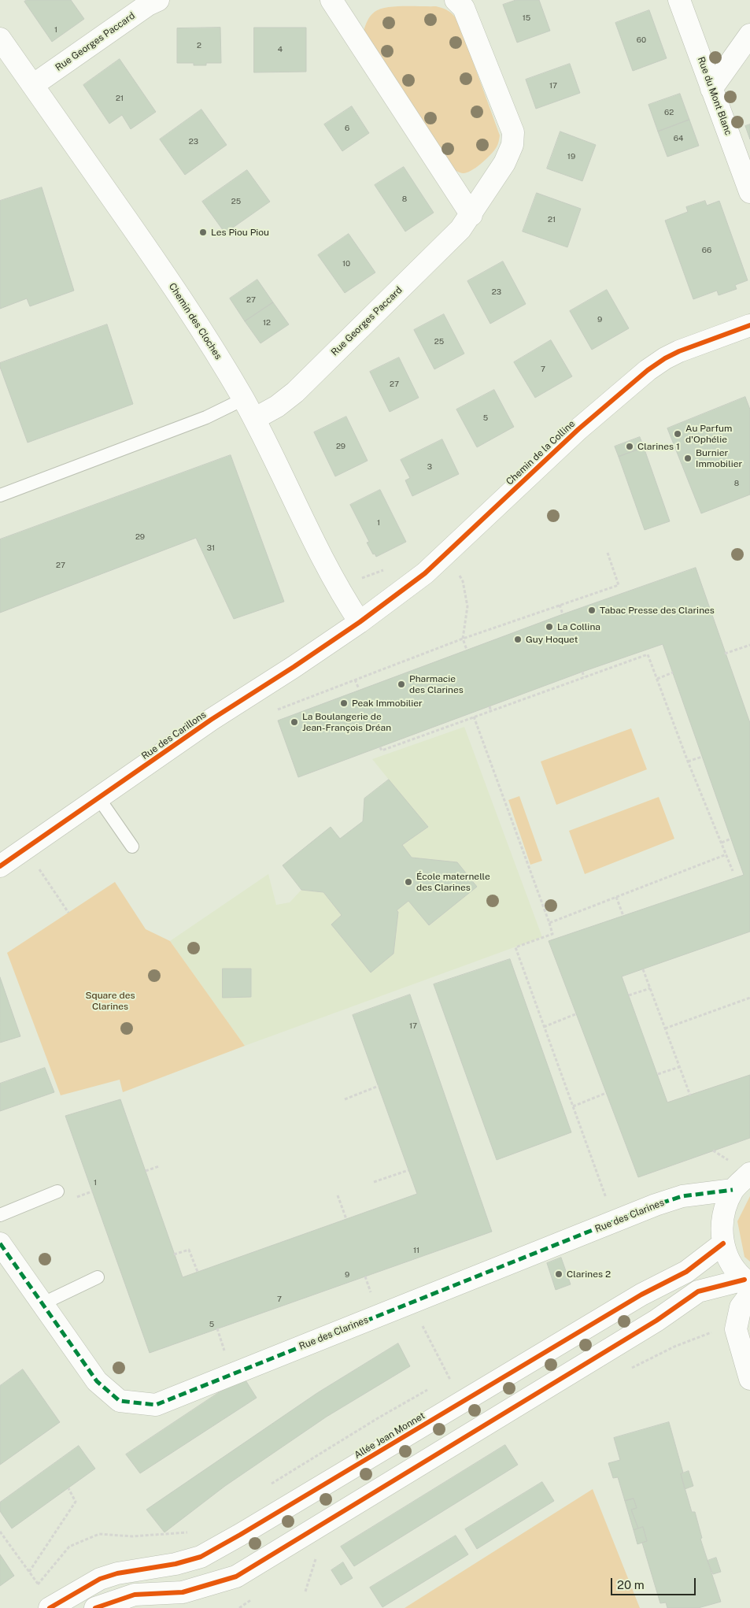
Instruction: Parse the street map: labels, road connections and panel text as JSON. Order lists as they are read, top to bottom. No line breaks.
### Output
{"streets":{"street":["Rue Georges Paccard","Rue du Mont Blanc","Chemin des Cloches","Chemin de la Colline","Rue des Carillons","Rue des Clarines","Allée Jean Monnet"]},"crossings":[["Rue Georges Paccard","Chemin des Cloches"],["Chemin des Cloches","Chemin de la Colline"],["Chemin des Cloches","Rue des Carillons"],["Chemin de la Colline","Rue des Carillons"]],"parks":["Square des Clarines"],"places":["Les Piou Piou","Au Parfum d'Ophélie","Clarines 1","Burnier Immobilier","Tabac Presse des Clarines","La Collina","Guy Hoquet","Pharmacie des Clarines","Peak Immobilier","La Boulangerie de Jean-François Dréan","École maternelle des Clarines","Clarines 2"],"house_numbers":["15","1","60","2","4","17","21","62","6","64","23","19","8","25","21","66","10","23","27","9","12","25","7","27","5","29","3","8","1","29","31","27","17","1","11","9","7","5"],"scale_bar":"20 m"}
